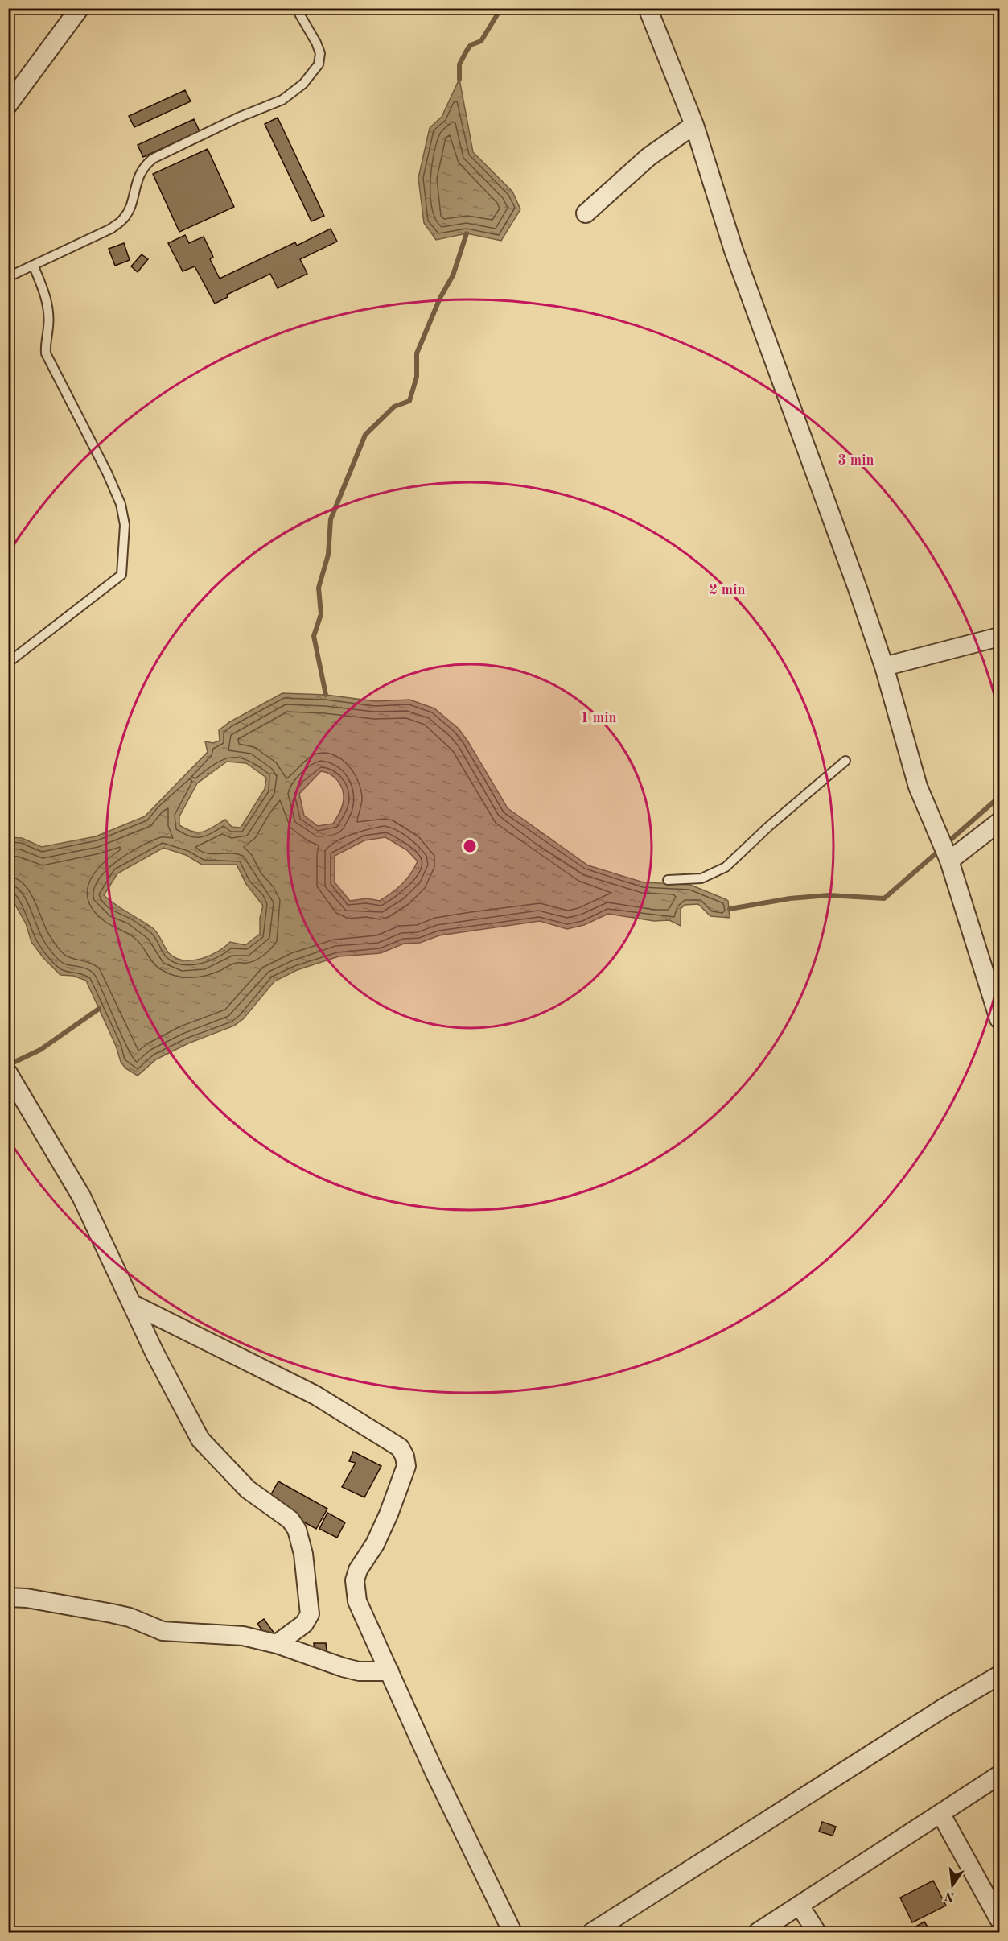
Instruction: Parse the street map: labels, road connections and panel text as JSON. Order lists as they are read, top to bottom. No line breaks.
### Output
{"north":"bottom","rings":["3 min","2 min","1 min"]}
